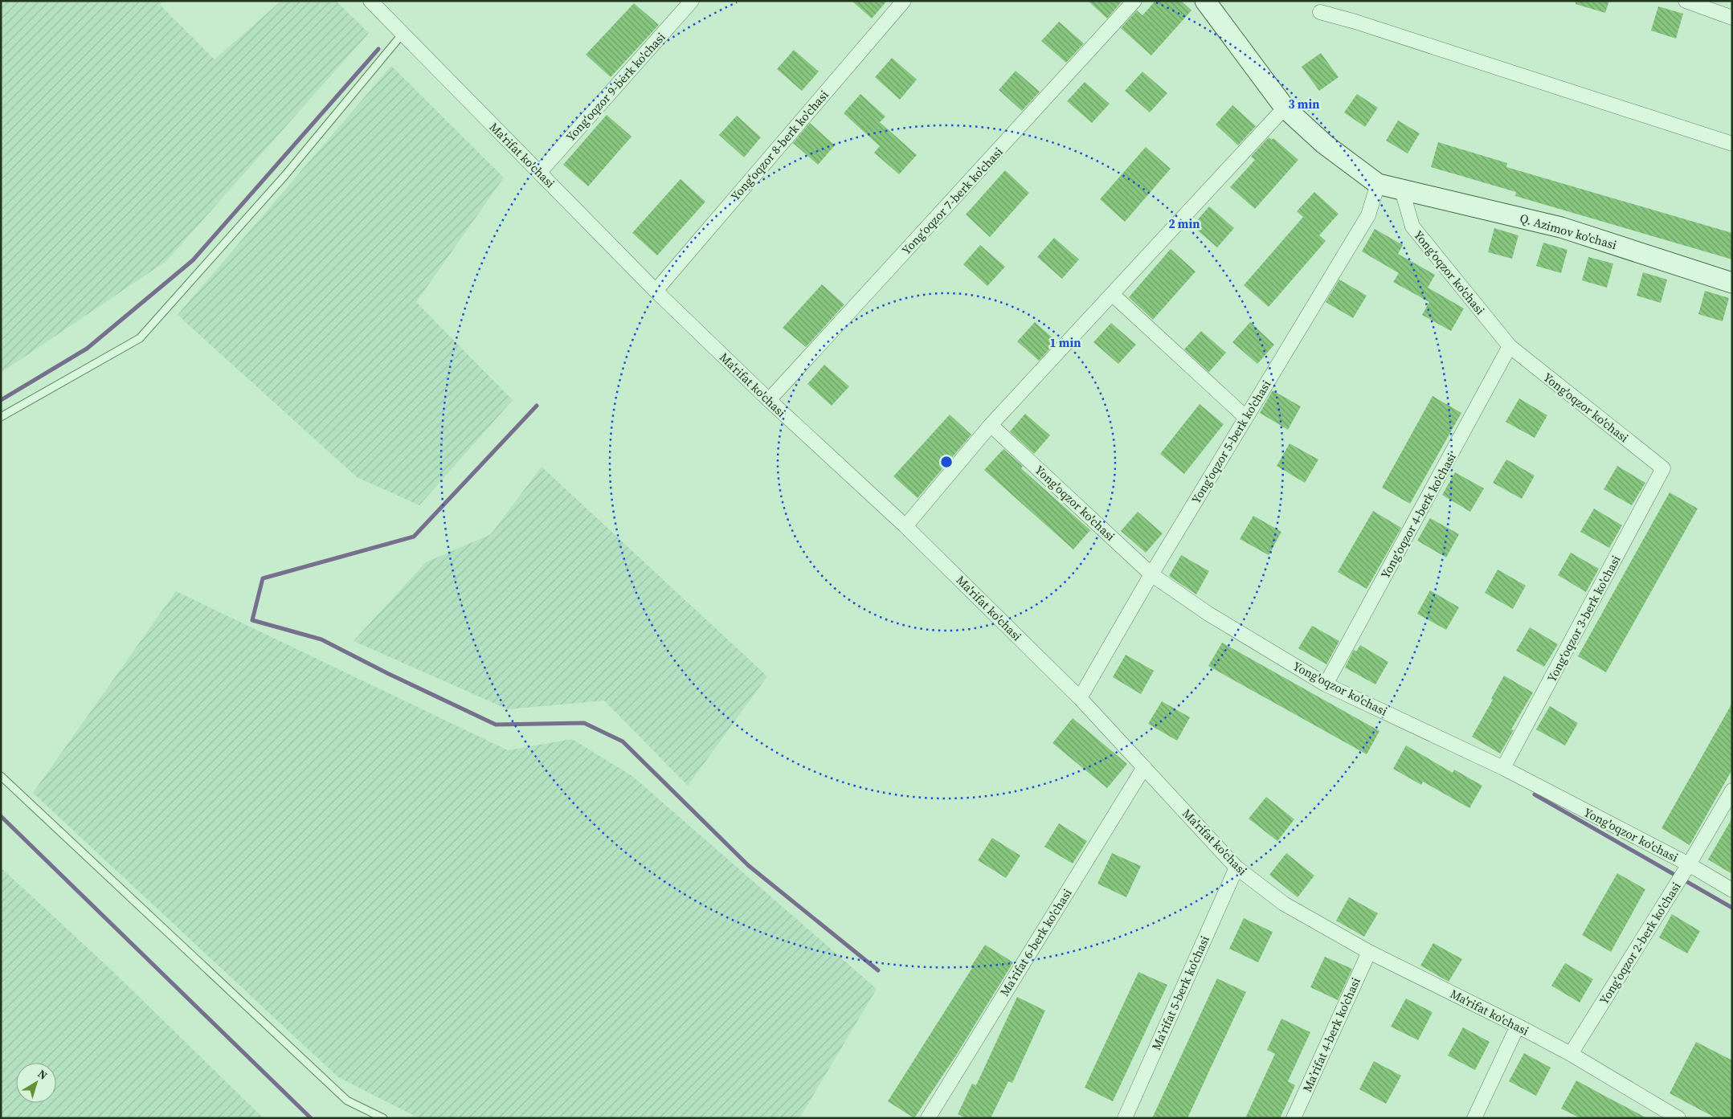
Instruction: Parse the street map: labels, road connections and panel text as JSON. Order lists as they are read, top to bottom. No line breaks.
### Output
{"streets":{"main road":["Q. Azimov ko'chasi"],"street":["Yong‘oqzor 9-berk ko'chasi","Yong‘oqzor 8-berk ko'chasi","Ma'rifat ko'chasi","Yong‘oqzor 7-berk ko'chasi","Yong‘oqzor ko'chasi","Yong'oqzor ko'chasi","Yong‘oqzor 5-berk ko'chasi","Yong‘oqzor 4-berk ko'chasi","Yong‘oqzor 3-berk ko'chasi","Ma’rifat 6-berk ko'chasi","Yong‘oqzor 2-berk ko'chasi","Ma’rifat 5-berk ko'chasi","Ma’rifat 4-berk ko'chasi"]},"crossings":[["Yong‘oqzor 9-berk ko'chasi","Ma'rifat ko'chasi"],["Yong‘oqzor 8-berk ko'chasi","Ma'rifat ko'chasi"],["Ma'rifat ko'chasi","Yong‘oqzor 7-berk ko'chasi"],["Ma'rifat ko'chasi","Yong‘oqzor 5-berk ko'chasi"],["Ma'rifat ko'chasi","Ma’rifat 6-berk ko'chasi"],["Ma'rifat ko'chasi","Yong‘oqzor 2-berk ko'chasi"],["Ma'rifat ko'chasi","Ma’rifat 5-berk ko'chasi"],["Ma'rifat ko'chasi","Ma’rifat 4-berk ko'chasi"],["Q. Azimov ko'chasi","Yong‘oqzor ko'chasi"],["Q. Azimov ko'chasi","Yong‘oqzor 5-berk ko'chasi"],["Yong‘oqzor ko'chasi","Yong'oqzor ko'chasi"],["Yong‘oqzor ko'chasi","Yong‘oqzor 4-berk ko'chasi"],["Yong'oqzor ko'chasi","Yong‘oqzor 5-berk ko'chasi"],["Yong'oqzor ko'chasi","Yong‘oqzor 4-berk ko'chasi"],["Yong'oqzor ko'chasi","Yong‘oqzor 3-berk ko'chasi"],["Yong'oqzor ko'chasi","Yong‘oqzor 2-berk ko'chasi"]],"north":"top right","rings":["3 min","2 min","1 min"]}
